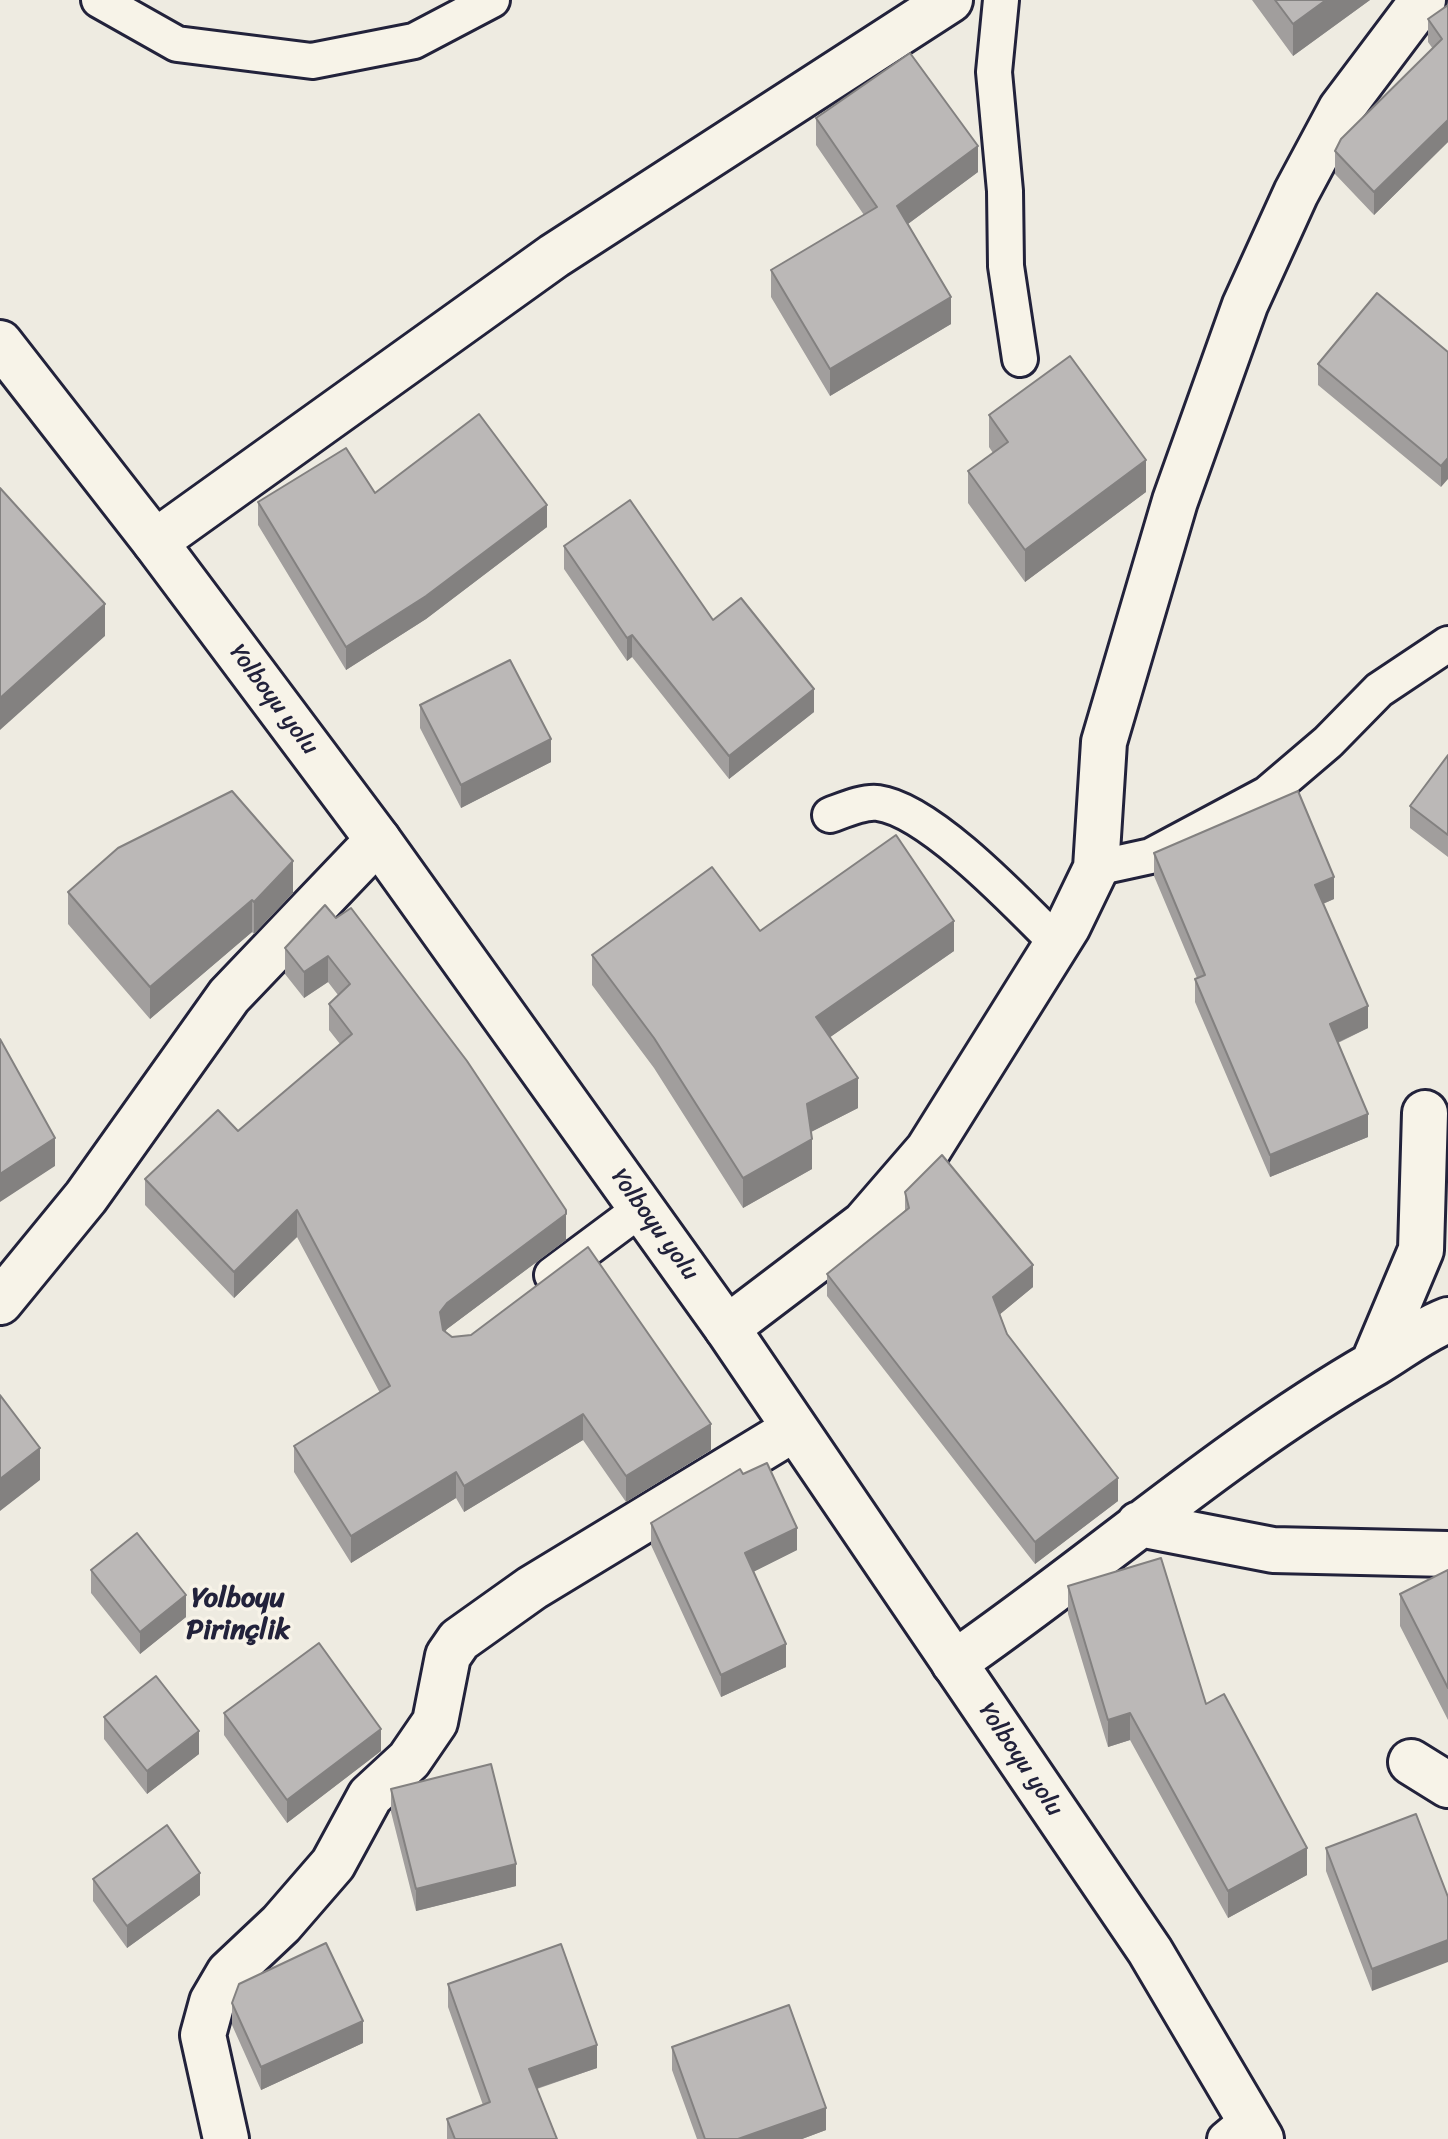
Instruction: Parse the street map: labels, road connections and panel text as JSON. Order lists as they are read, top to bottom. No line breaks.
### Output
{"streets":{"street":["Yolboyu yolu"]},"districts":["Yolboyu Pirinçlik"]}
